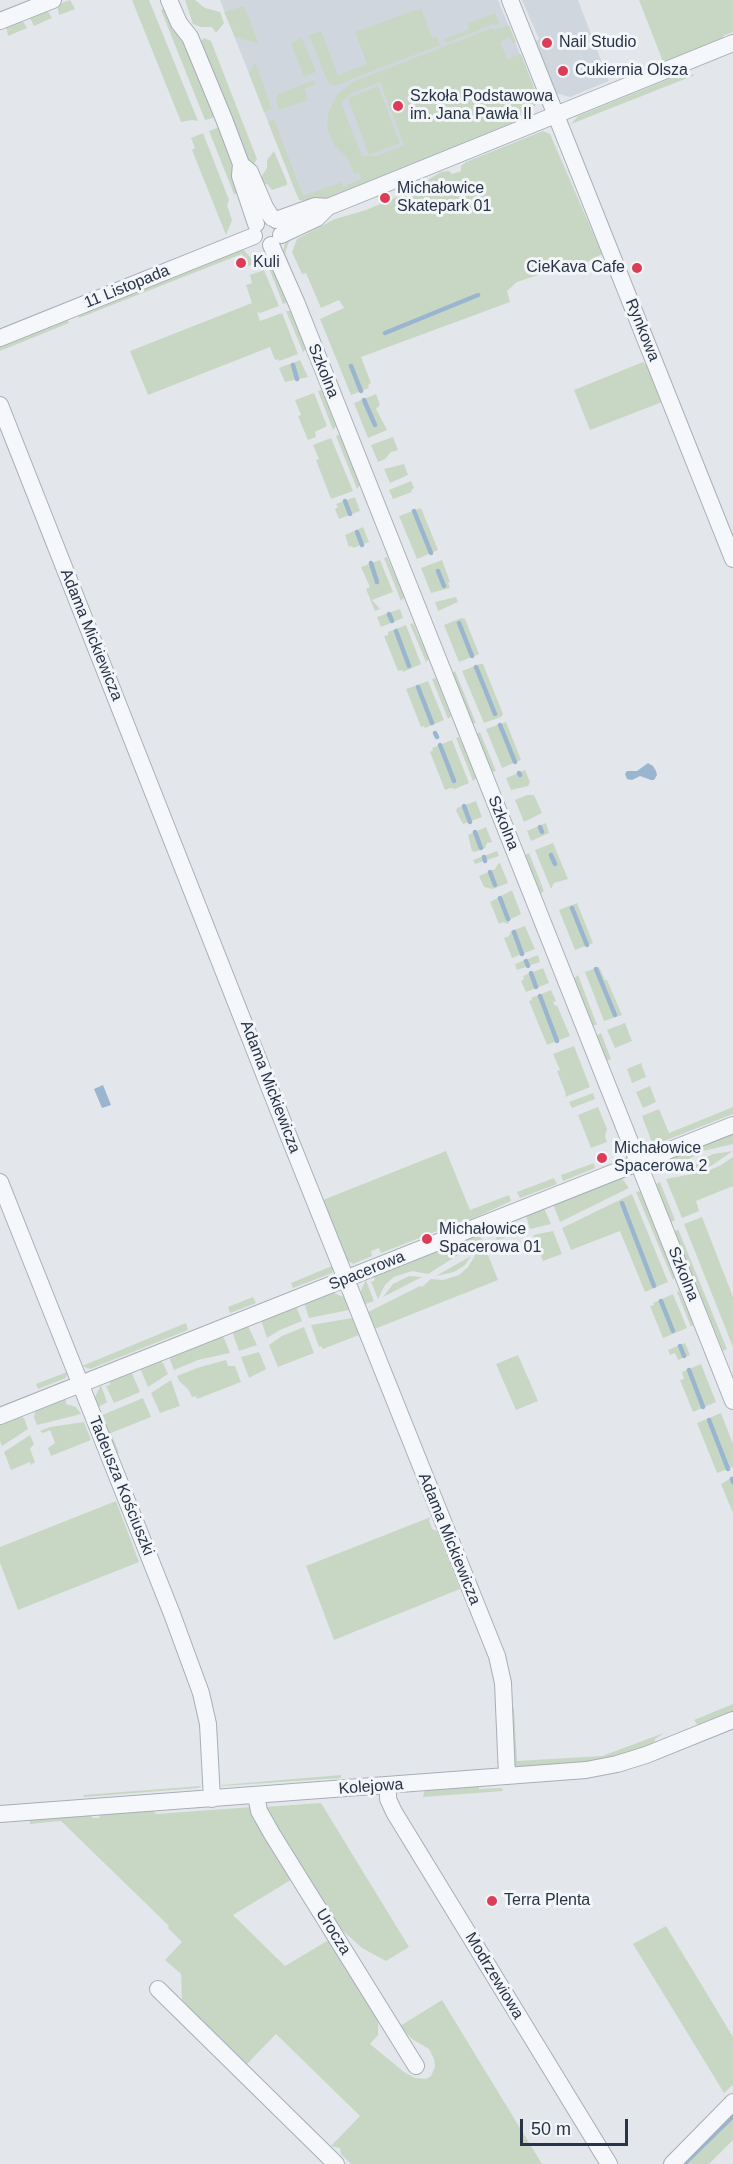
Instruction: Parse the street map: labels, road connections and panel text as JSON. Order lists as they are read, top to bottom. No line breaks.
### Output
{"streets":{"street":["11 Listopada","Rynkowa","Szkolna","Adama Mickiewicza","Spacerowa","Tadeusza Kościuszki","Kolejowa","Urocza","Modrzewiowa"]},"crossings":[["11 Listopada","Szkolna"],["Szkolna","Spacerowa"],["Adama Mickiewicza","Spacerowa"],["Adama Mickiewicza","Kolejowa"],["Spacerowa","Tadeusza Kościuszki"],["Tadeusza Kościuszki","Kolejowa"],["Kolejowa","Urocza"],["Kolejowa","Modrzewiowa"]],"places":["Nail Studio","Cukiernia Olsza","Szkoła Podstawowa im. Jana Pawła II","Michałowice Skatepark 01","Kuli","CieKava Cafe","Michałowice Spacerowa 2","Michałowice Spacerowa 01","Terra Plenta"],"scale_bar":"50 m"}
